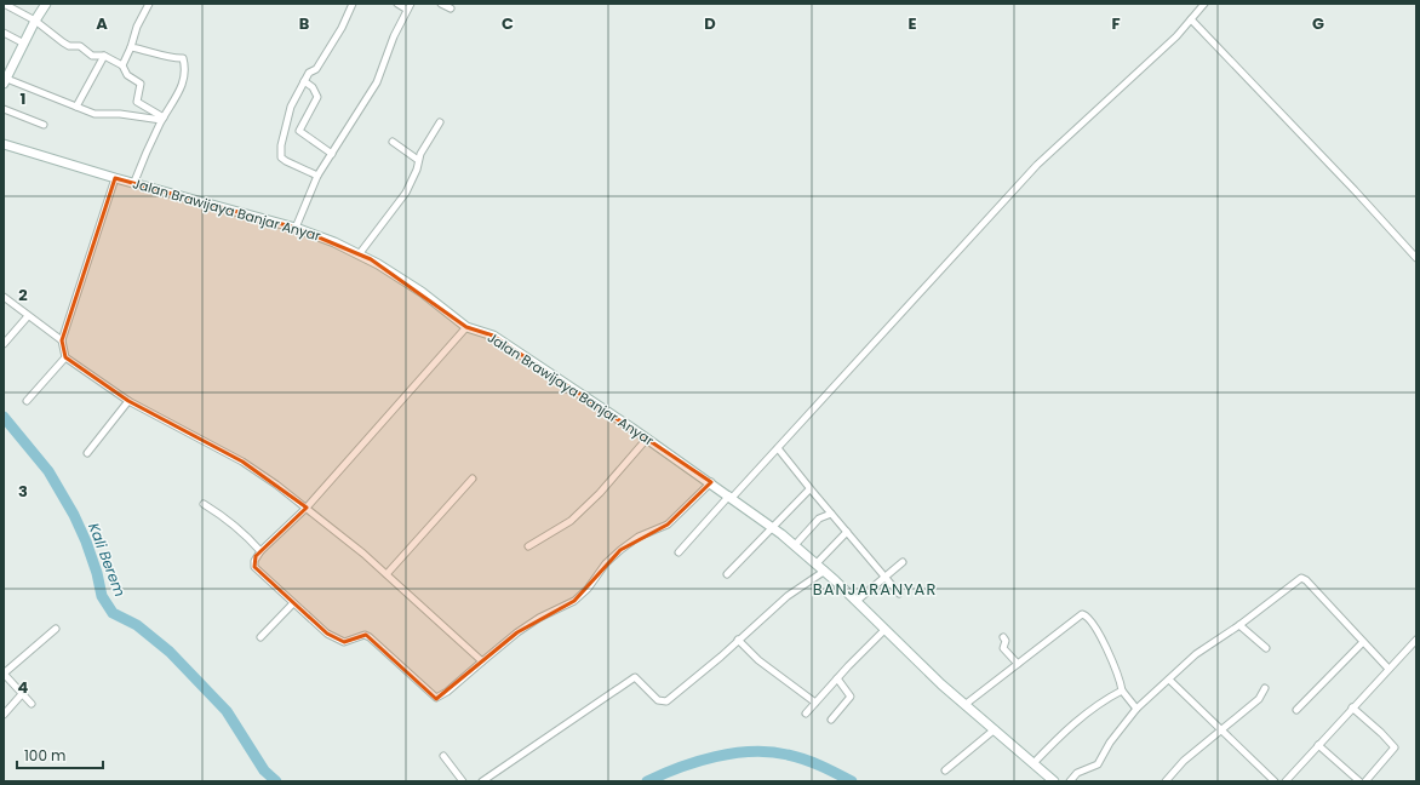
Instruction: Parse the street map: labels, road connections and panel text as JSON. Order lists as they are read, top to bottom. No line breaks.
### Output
{"streets":{"street":["Jalan Brawijaya Banjar Anyar"]},"districts":["BANJARANYAR"],"water":["Kali Berem"],"scale_bar":"100 m","grid":{"columns":["A","B","C","D","E","F","G"],"rows":["1","2","3","4"]}}
